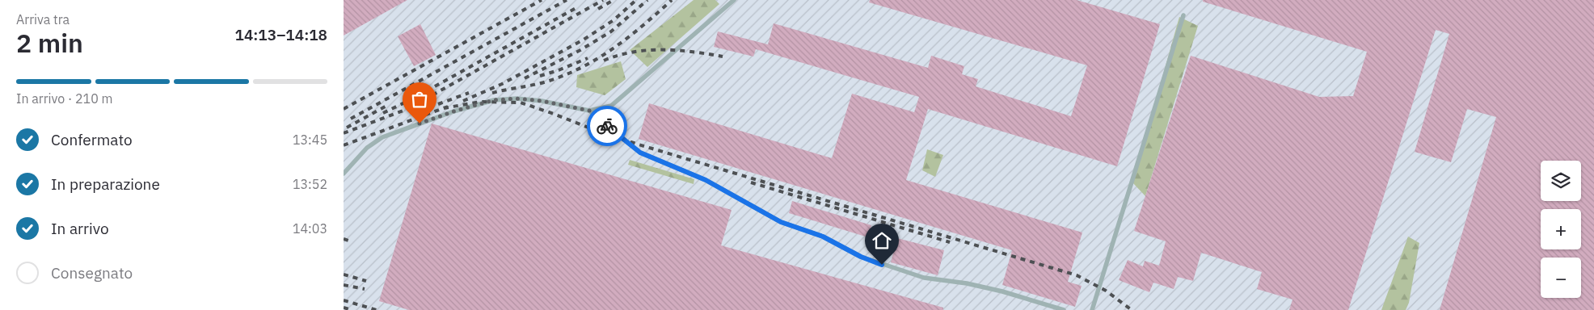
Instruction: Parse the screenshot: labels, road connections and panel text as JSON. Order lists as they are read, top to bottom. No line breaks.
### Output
{"page":{"heading":["2 min","Arriva tra","14:13–14:18"],"bar":"In arrivo · 210 m","list":[["Confermato","13:45"],["In preparazione","13:52"],["In arrivo","14:03"],"Consegnato"],"map_buttons":["+","−"]}}
